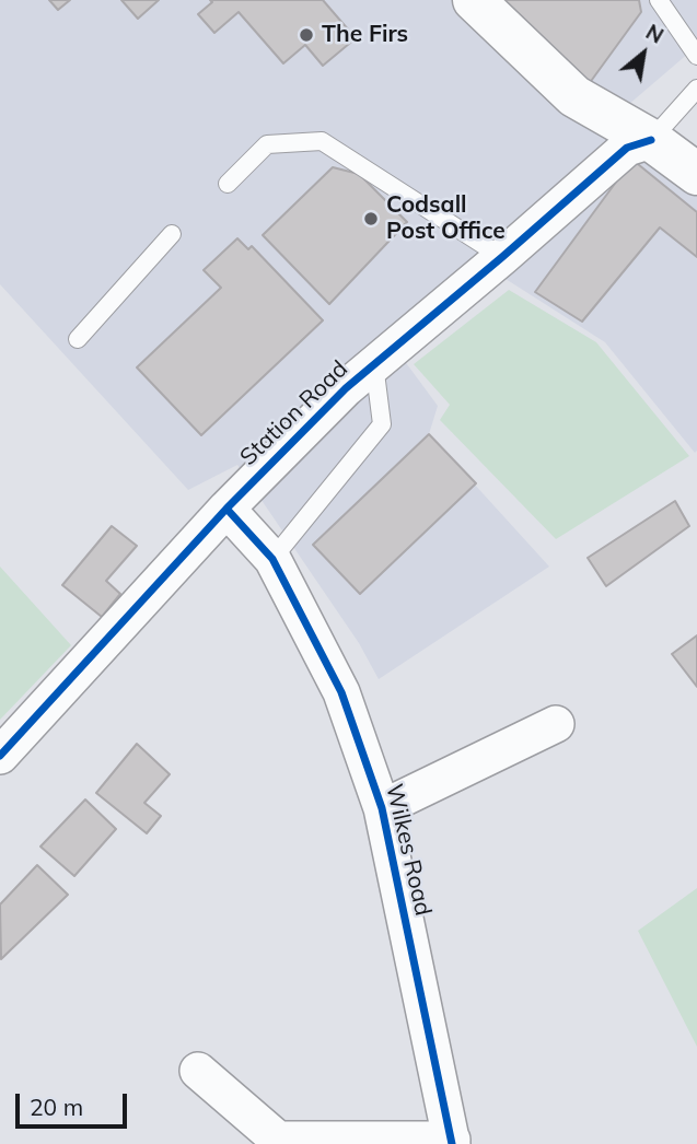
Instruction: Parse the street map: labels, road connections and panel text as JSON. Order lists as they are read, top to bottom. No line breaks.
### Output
{"streets":{"street":["Station Road","Wilkes Road"]},"crossings":[["Station Road","Wilkes Road"]],"places":["The Firs","Codsall Post Office"],"scale_bar":"20 m","north":"top right"}
